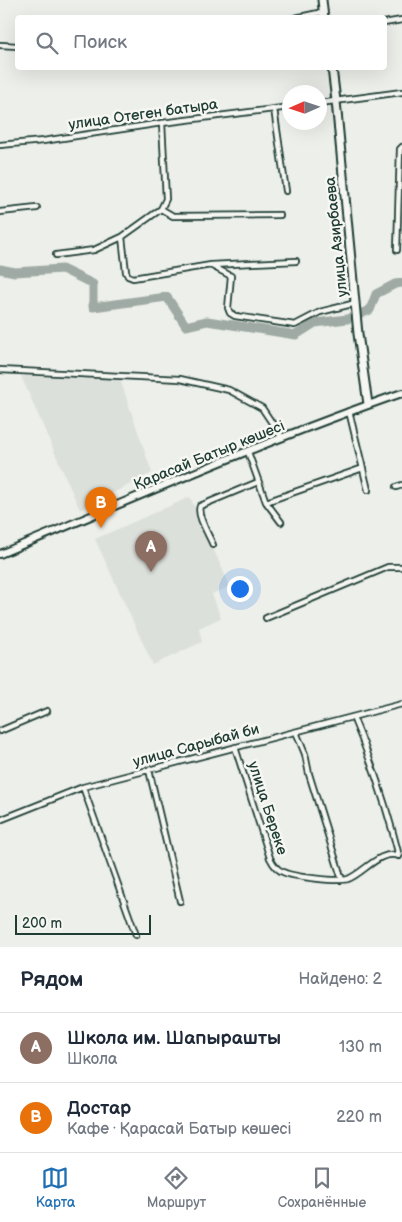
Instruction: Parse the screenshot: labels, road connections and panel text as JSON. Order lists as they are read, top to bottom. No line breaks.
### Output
{"streets":{"main road":["улица Азирбаева","Қарасай Батыр көшесі"],"street":["улица Отеген батыра","улица Сарыбай би","улица Береке"]},"crossings":[["улица Азирбаева","Қарасай Батыр көшесі"],["улица Сарыбай би","улица Береке"]],"scale_bar":"200 m","north":"left","page":{"search":"Поиск","pins":["B","A"],"scale":"200 m","heading":["Рядом","Найдено: 2"],"list":[{"mark":"A","name":"Школа им. Шапырашты","note":"Школа","value":"130 m"},{"mark":"B","name":"Достар","note":"Кафе · Қарасай Батыр көшесі","value":"220 m"}],"nav":["Карта","Маршрут","Сохранённые"]}}
